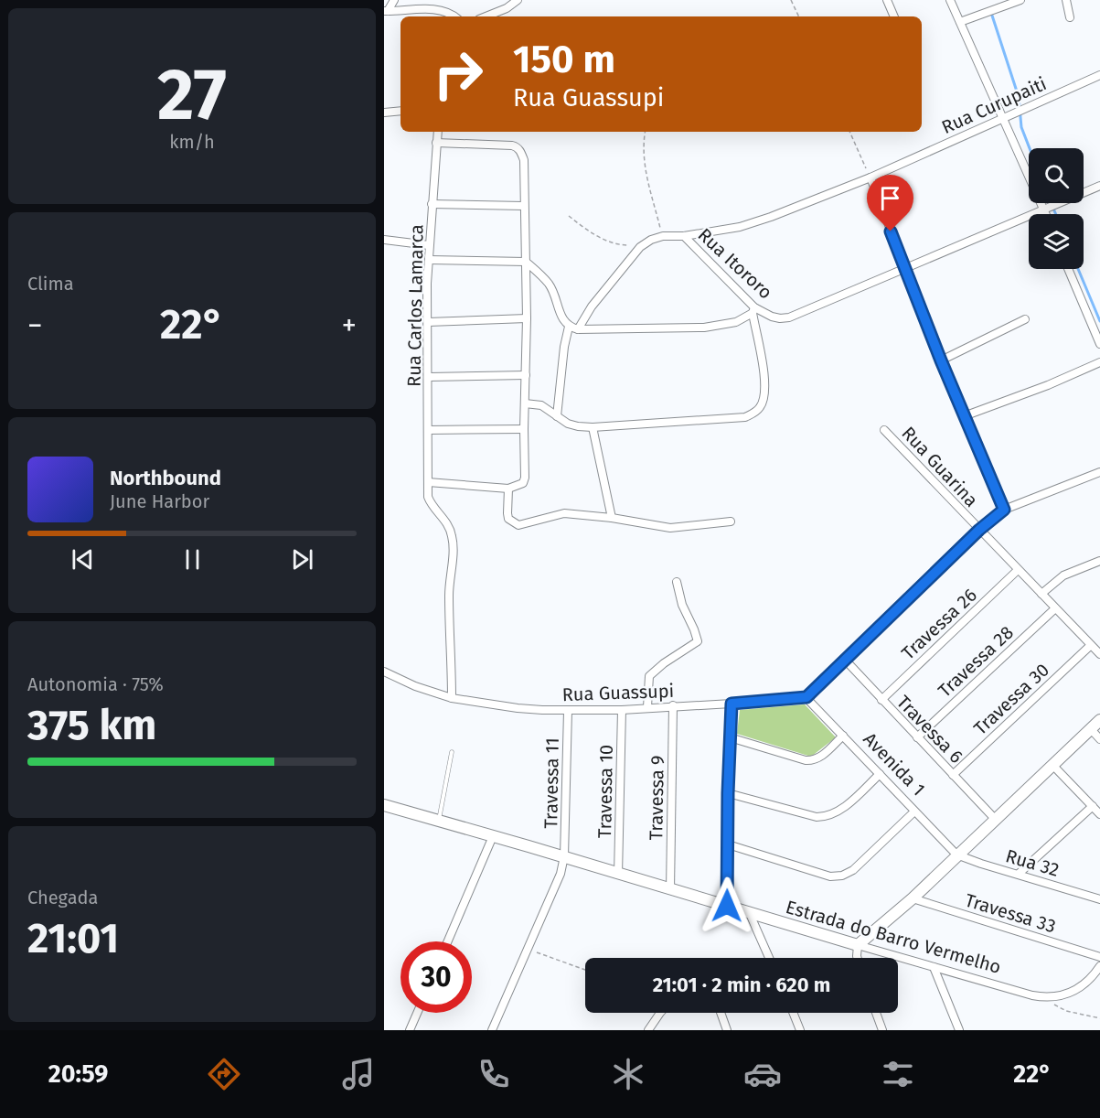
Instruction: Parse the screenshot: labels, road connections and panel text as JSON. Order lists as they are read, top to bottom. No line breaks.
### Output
{"streets":{"street":["Rua Curupaiti","Rua Itororo","Rua Carlos Lamarca","Rua Guarina","Travessa 26","Travessa 28","Rua Guassupi","Travessa 30","Travessa 6","Avenida 1","Travessa 11","Travessa 10","Travessa 9","Rua 32","Travessa 33","Estrada do Barro Vermelho"]},"crossings":[["Rua Curupaiti","Rua Itororo"],["Rua Carlos Lamarca","Rua Guassupi"],["Rua Guarina","Travessa 26"],["Rua Guarina","Travessa 28"],["Rua Guarina","Travessa 30"],["Travessa 26","Travessa 6"],["Travessa 28","Travessa 6"],["Rua Guassupi","Avenida 1"],["Rua Guassupi","Travessa 11"],["Rua Guassupi","Travessa 10"],["Rua Guassupi","Travessa 9"],["Travessa 30","Travessa 6"],["Avenida 1","Rua 32"],["Travessa 11","Estrada do Barro Vermelho"],["Travessa 10","Estrada do Barro Vermelho"],["Travessa 9","Estrada do Barro Vermelho"]],"page":{"tile":[["27","km/h"],"Clima",["Autonomia · 75%","375 km"],["Chegada","21:01"]],"turn":["150 m","Rua Guassupi"],"heat":["−","22°","+"],"song":["Northbound","June Harbor"],"limit":"30","trip":"21:01 · 2 min · 620 m","tabs":["20:59","22°"]}}
